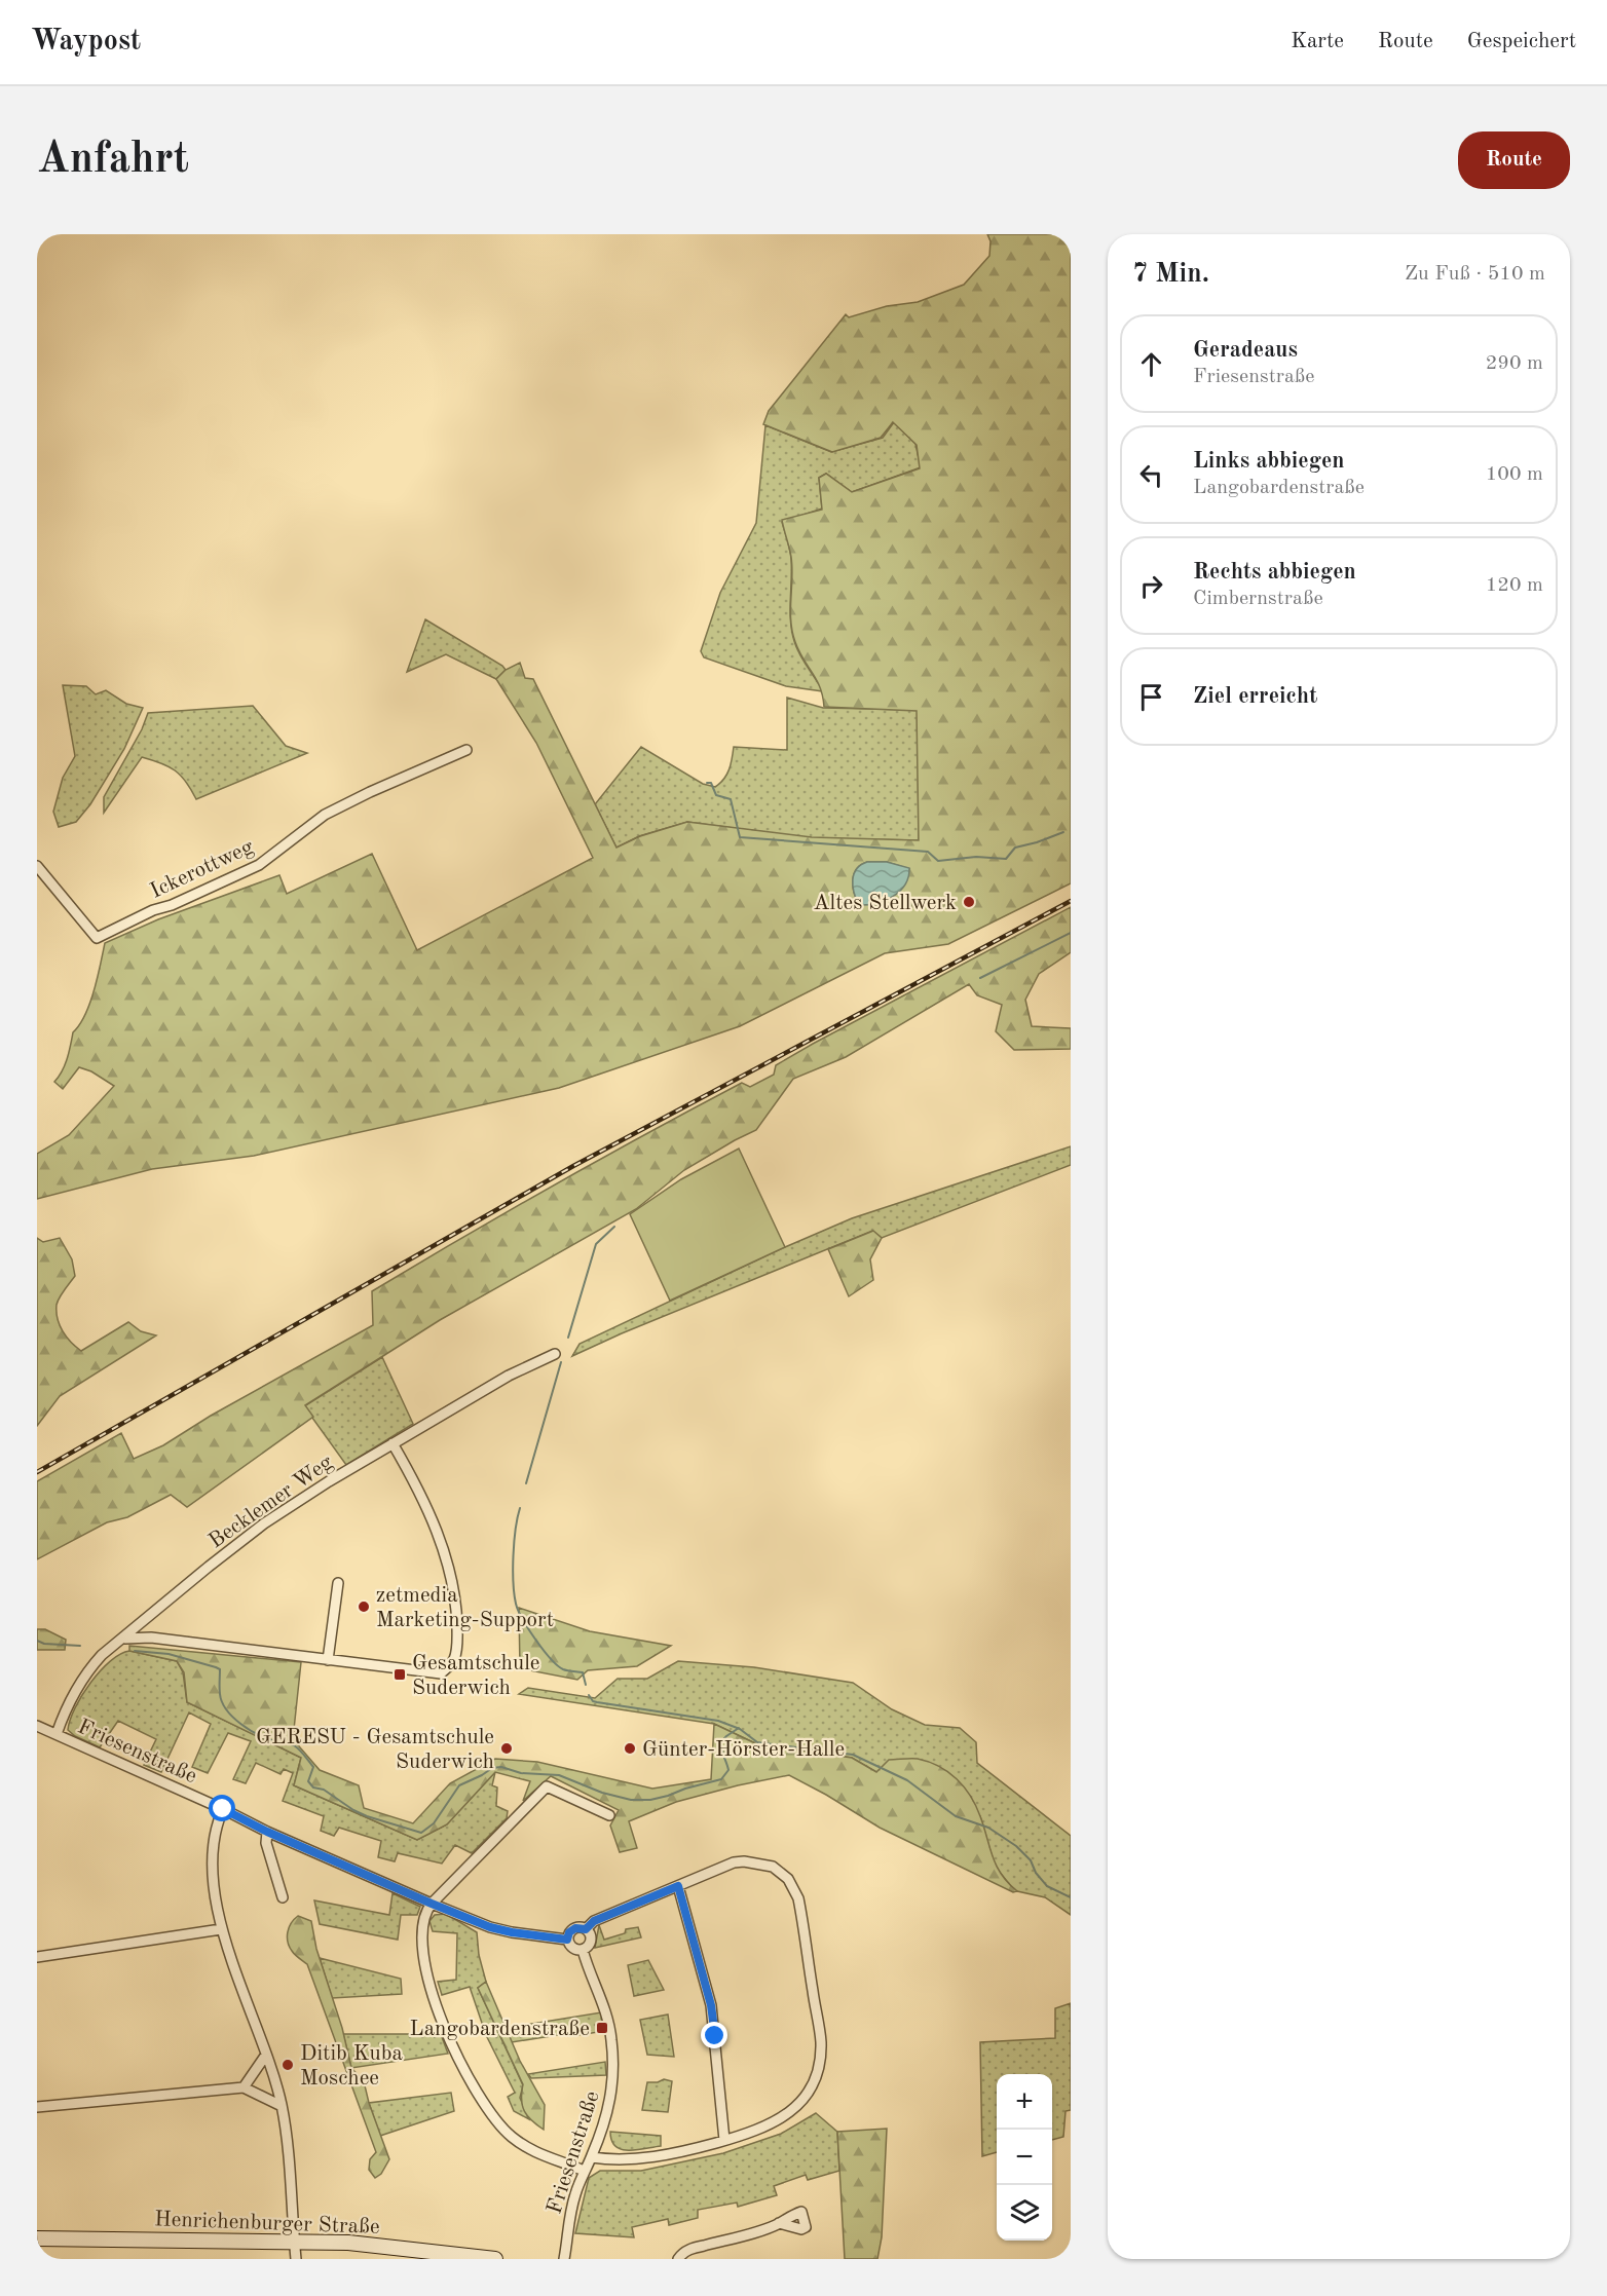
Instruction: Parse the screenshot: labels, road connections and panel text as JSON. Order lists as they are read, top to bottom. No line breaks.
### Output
{"streets":{"main road":["Henrichenburger Straße"],"street":["Ickerottweg","Becklemer Weg","Friesenstraße"]},"crossings":[["Becklemer Weg","Friesenstraße"]],"places":{"other":["Altes Stellwerk","zetmedia Marketing-Support","GERESU - Gesamtschule Suderwich","Günter-Hörster-Halle","Ditib Kuba Moschee"],"transit":["Gesamtschule Suderwich","Langobardenstraße"]},"page":{"header":"Waypost","nav":["Karte","Route","Gespeichert"],"buttons":"Route","title":"Anfahrt","heading":["7 Min.","Zu Fuß · 510 m"],"list":[["Geradeaus","Friesenstraße","290 m"],["Links abbiegen","Langobardenstraße","100 m"],["Rechts abbiegen","Cimbernstraße","120 m"],"Ziel erreicht"],"map_buttons":["+","−"]}}
